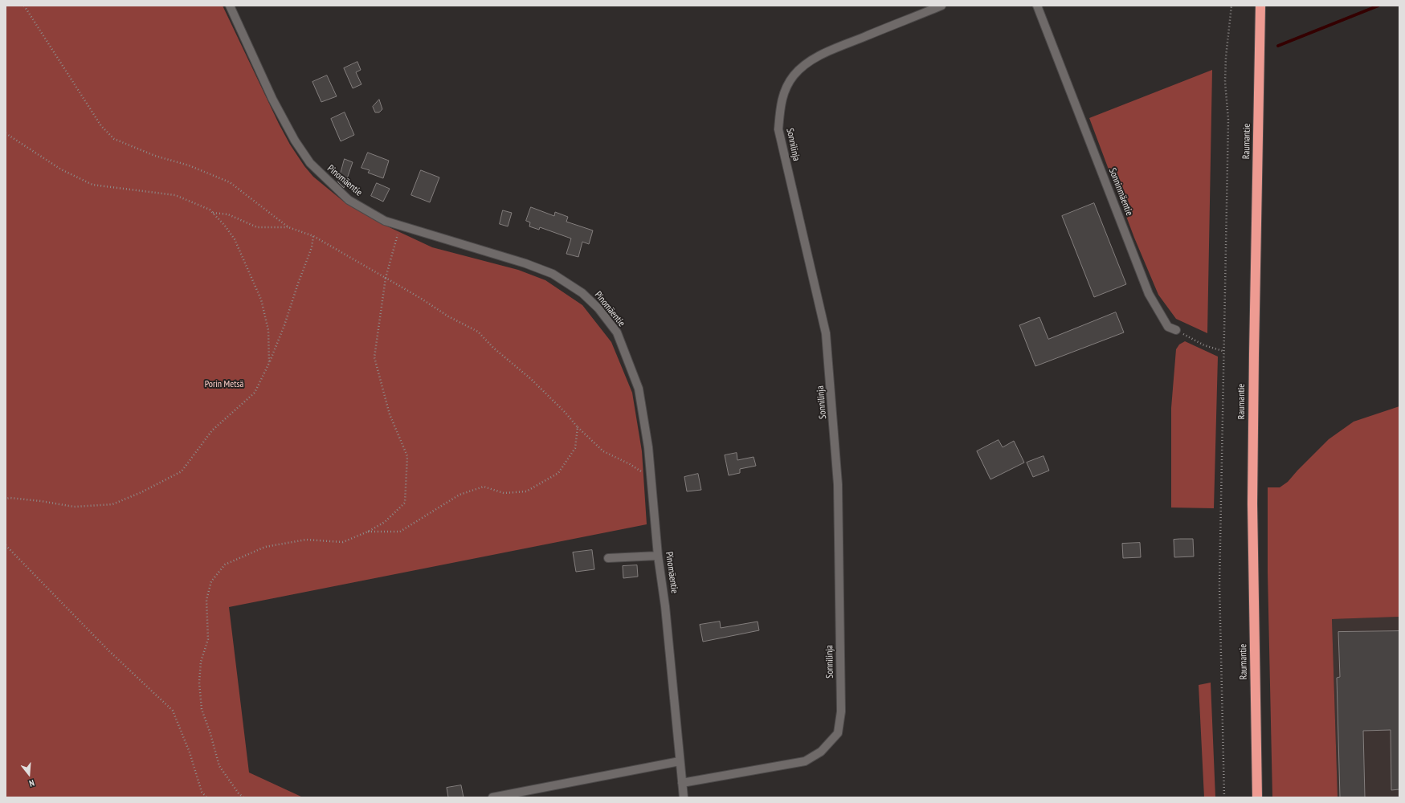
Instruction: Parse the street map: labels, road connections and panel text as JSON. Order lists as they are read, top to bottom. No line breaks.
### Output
{"streets":{"highway":["Raumantie"],"street":["Sonnilinja","Pinomäentie","Sonninmäentie"]},"crossings":[["Sonnilinja","Pinomäentie"]],"parks":["Porin Metsä"],"north":"bottom"}
